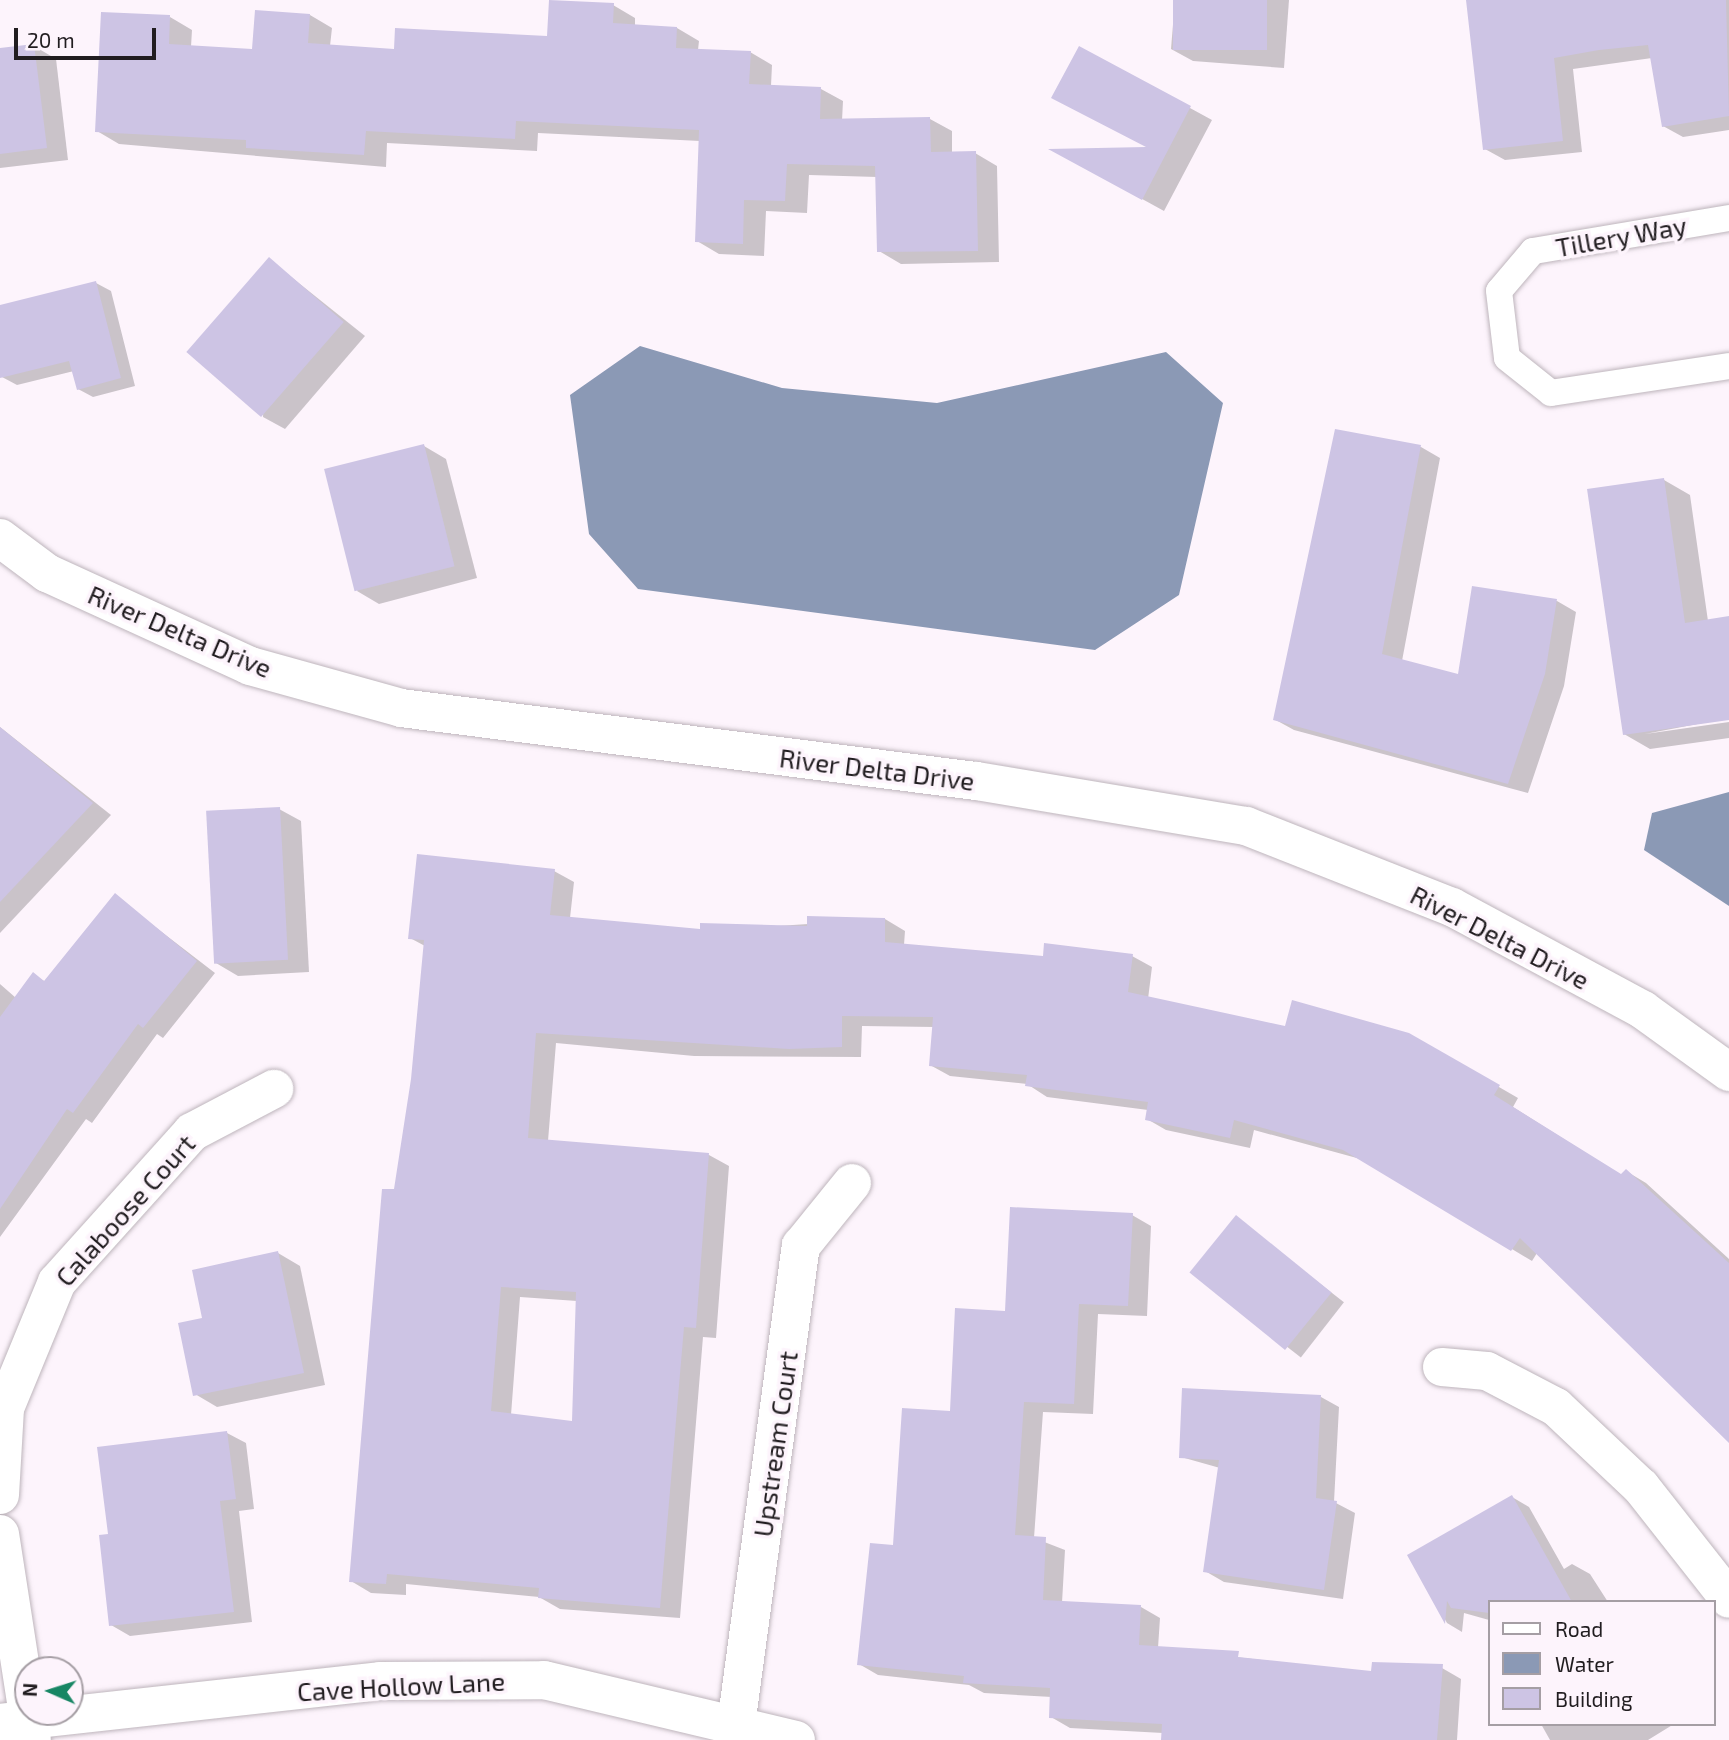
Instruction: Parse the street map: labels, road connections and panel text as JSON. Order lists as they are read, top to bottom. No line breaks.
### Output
{"streets":{"street":["River Delta Drive","Calaboose Court","Upstream Court","Cave Hollow Lane"],"lane":["Tillery Way"]},"crossings":[["Upstream Court","Cave Hollow Lane"]],"legend":["Road","Water","Building"],"scale_bar":"20 m","north":"left"}
